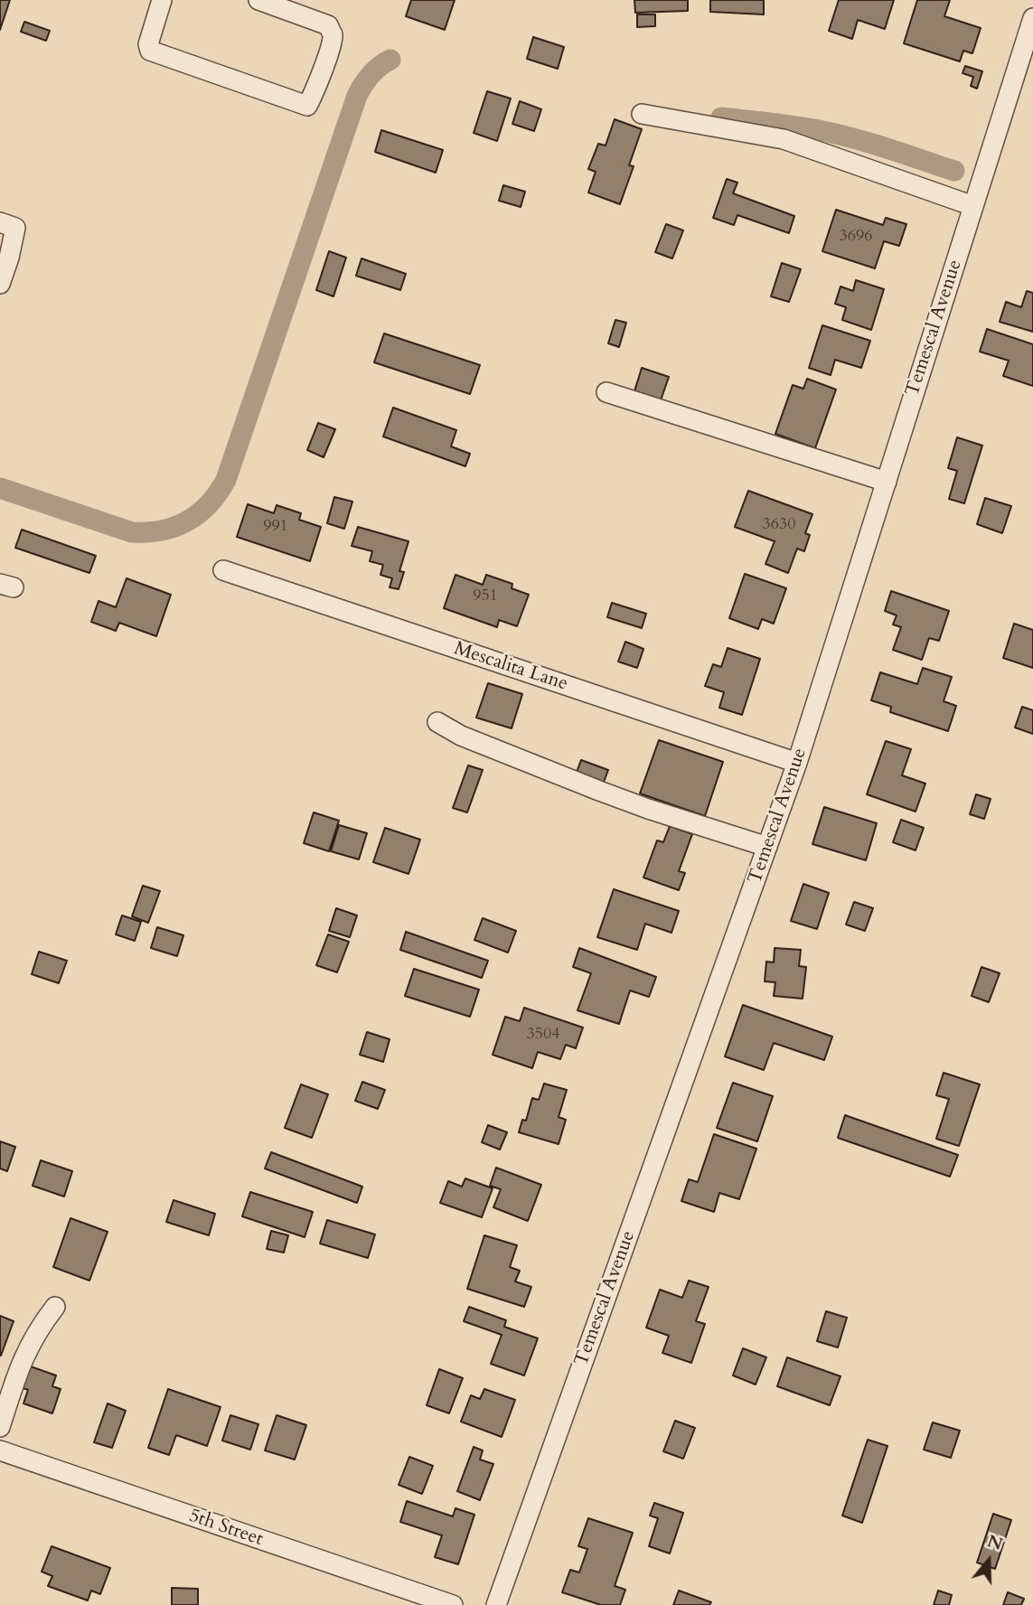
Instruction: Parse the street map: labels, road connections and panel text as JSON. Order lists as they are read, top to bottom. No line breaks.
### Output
{"streets":{"street":["Temescal Avenue","Mescalita Lane","5th Street"]},"crossings":[["Temescal Avenue","Mescalita Lane"]],"house_numbers":["3696","3630","991","951","3504"],"north":"top"}
